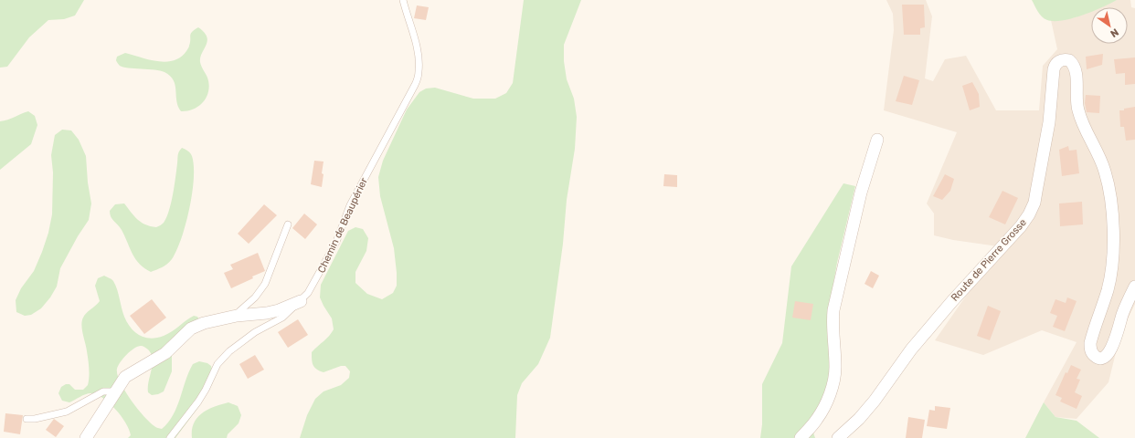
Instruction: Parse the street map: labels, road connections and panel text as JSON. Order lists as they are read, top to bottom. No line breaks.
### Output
{"streets":{"street":["Route de Pierre Grosse"],"lane":["Chemin de Beaupérier"]},"north":"bottom right"}
